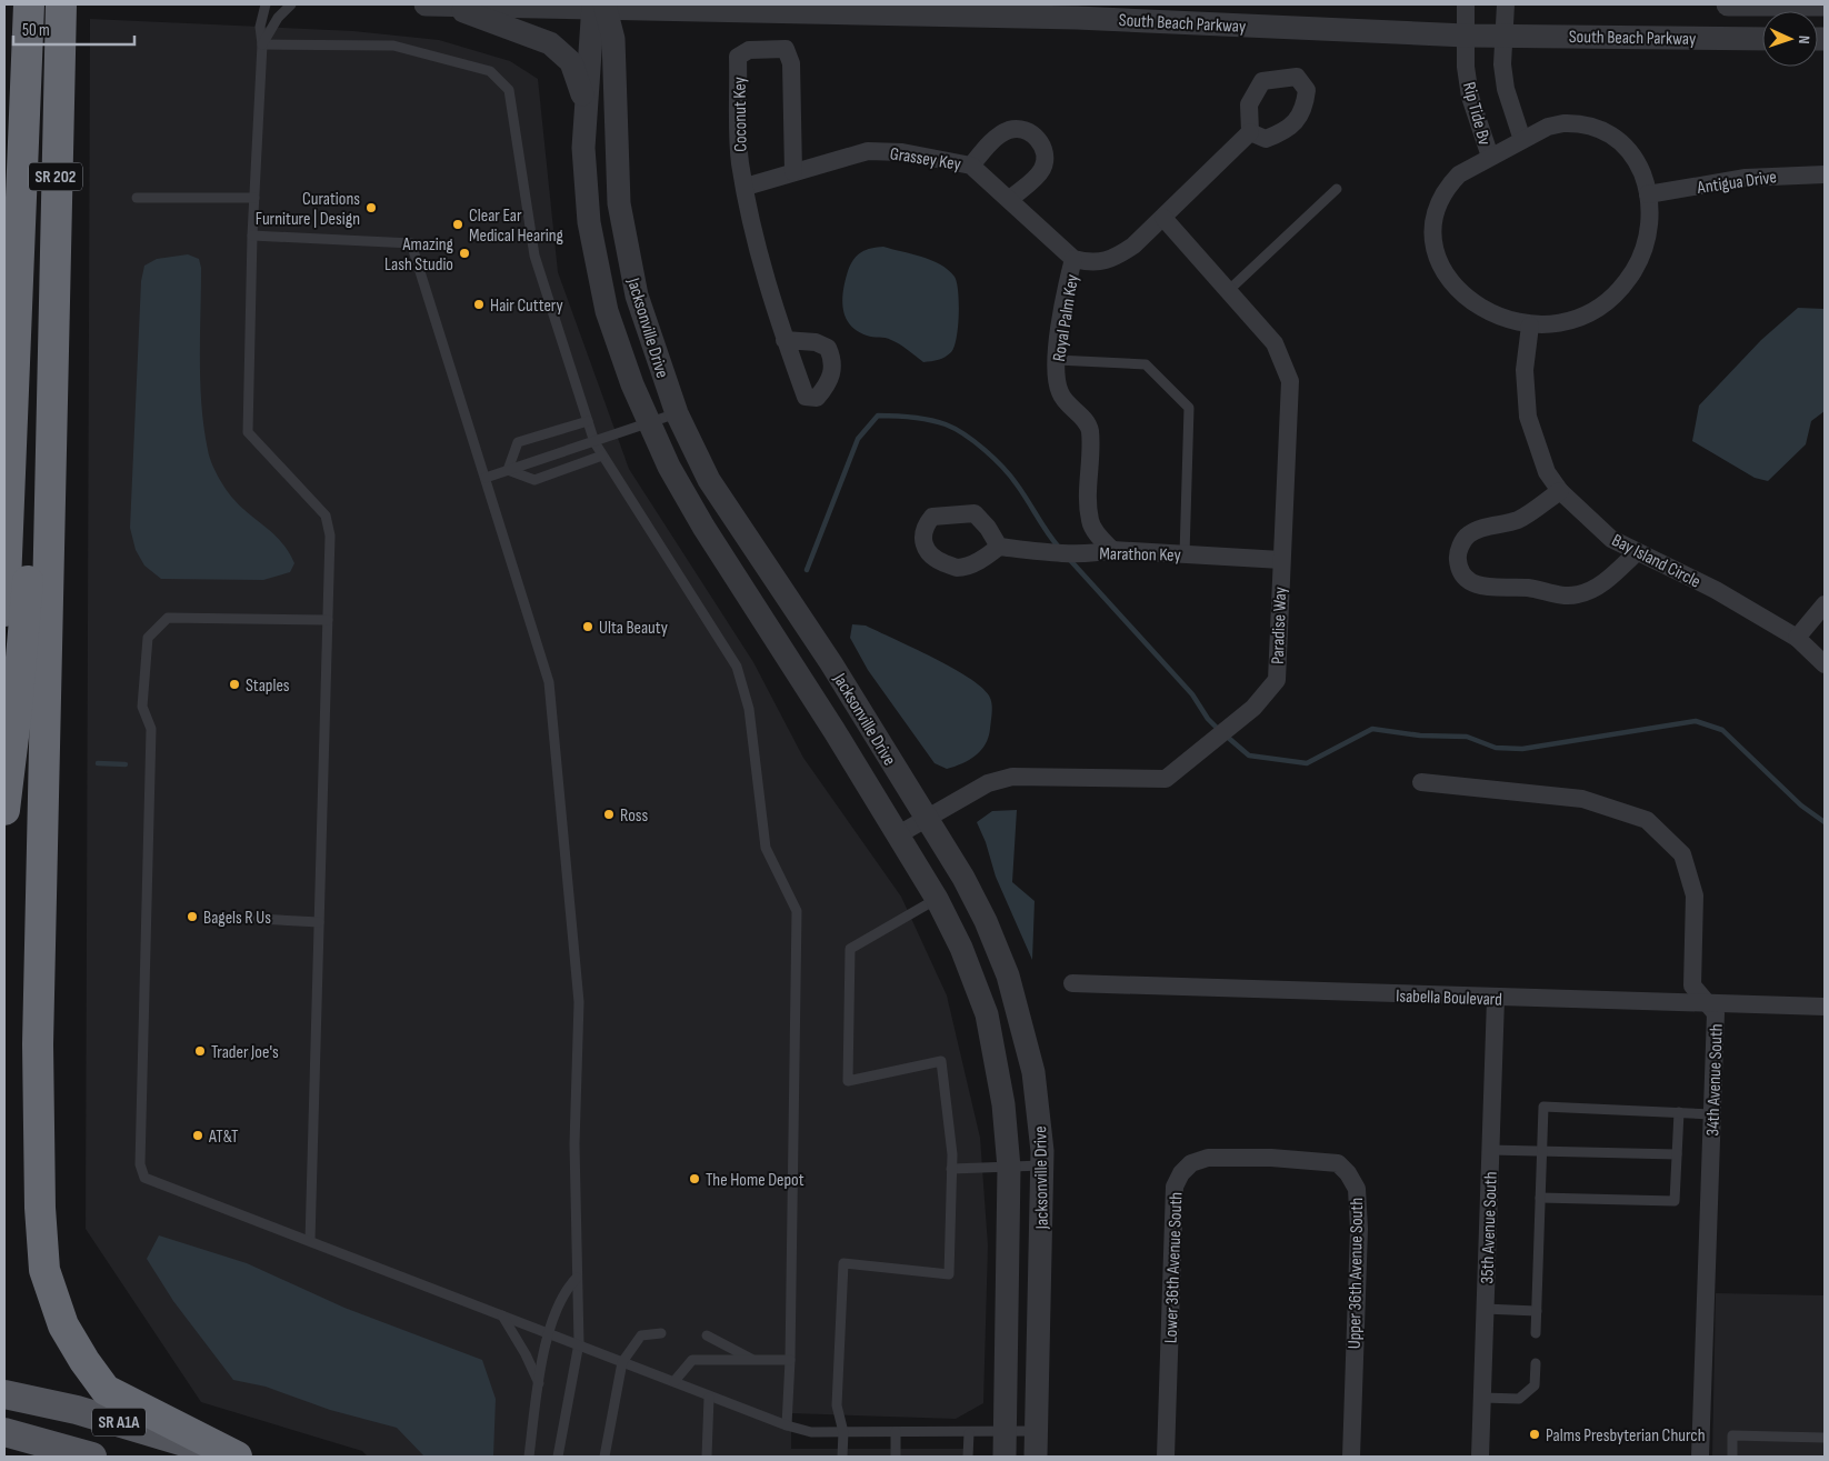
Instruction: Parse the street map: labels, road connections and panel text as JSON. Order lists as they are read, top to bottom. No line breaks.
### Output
{"streets":{"highway":["SR 202"],"main road":["SR A1A"],"street":["South Beach Parkway","Rip Tide Bv","Coconut Key","Grassey Key","Antigua Drive","Royal Palm Key","Jacksonville Drive","Marathon Key","Bay Island Circle","Paradise Way","Isabella Boulevard","34th Avenue South","35th Avenue South","Lower 36th Avenue South","Upper 36th Avenue South"]},"crossings":[["South Beach Parkway","Rip Tide Bv"],["South Beach Parkway","Jacksonville Drive"],["Coconut Key","Grassey Key"],["Grassey Key","Royal Palm Key"],["Royal Palm Key","Marathon Key"],["Royal Palm Key","Paradise Way"],["Jacksonville Drive","Paradise Way"],["Marathon Key","Paradise Way"],["Isabella Boulevard","34th Avenue South"],["Isabella Boulevard","35th Avenue South"],["Lower 36th Avenue South","Upper 36th Avenue South"]],"places":["Curations Furniture | Design","Clear Ear Medical Hearing","Amazing Lash Studio","Hair Cuttery","Ulta Beauty","Staples","Ross","Bagels R Us","Trader Joe's","AT&T","The Home Depot","Palms Presbyterian Church"],"scale_bar":"50 m","north":"right"}
